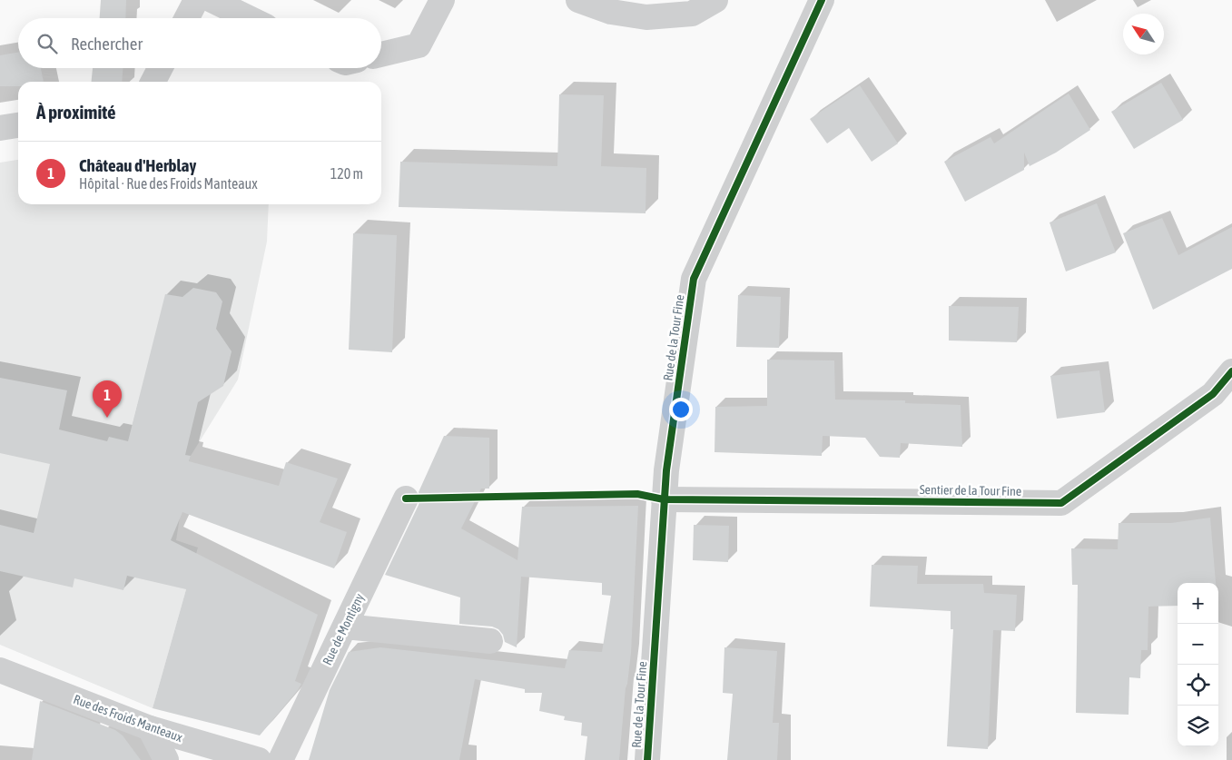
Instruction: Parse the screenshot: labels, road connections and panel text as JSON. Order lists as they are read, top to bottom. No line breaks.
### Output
{"streets":{"street":["Rue de la Tour Fine","Sentier de la Tour Fine","Rue de Montigny","Rue des Froids Manteaux"]},"crossings":[["Rue de la Tour Fine","Sentier de la Tour Fine"]],"north":"top left","page":{"search":"Rechercher","heading":"À proximité","list":[{"mark":"1","name":"Château d'Herblay","note":"Hôpital · Rue des Froids Manteaux","value":"120 m"}],"pins":"1","map_buttons":["+","−"]}}
